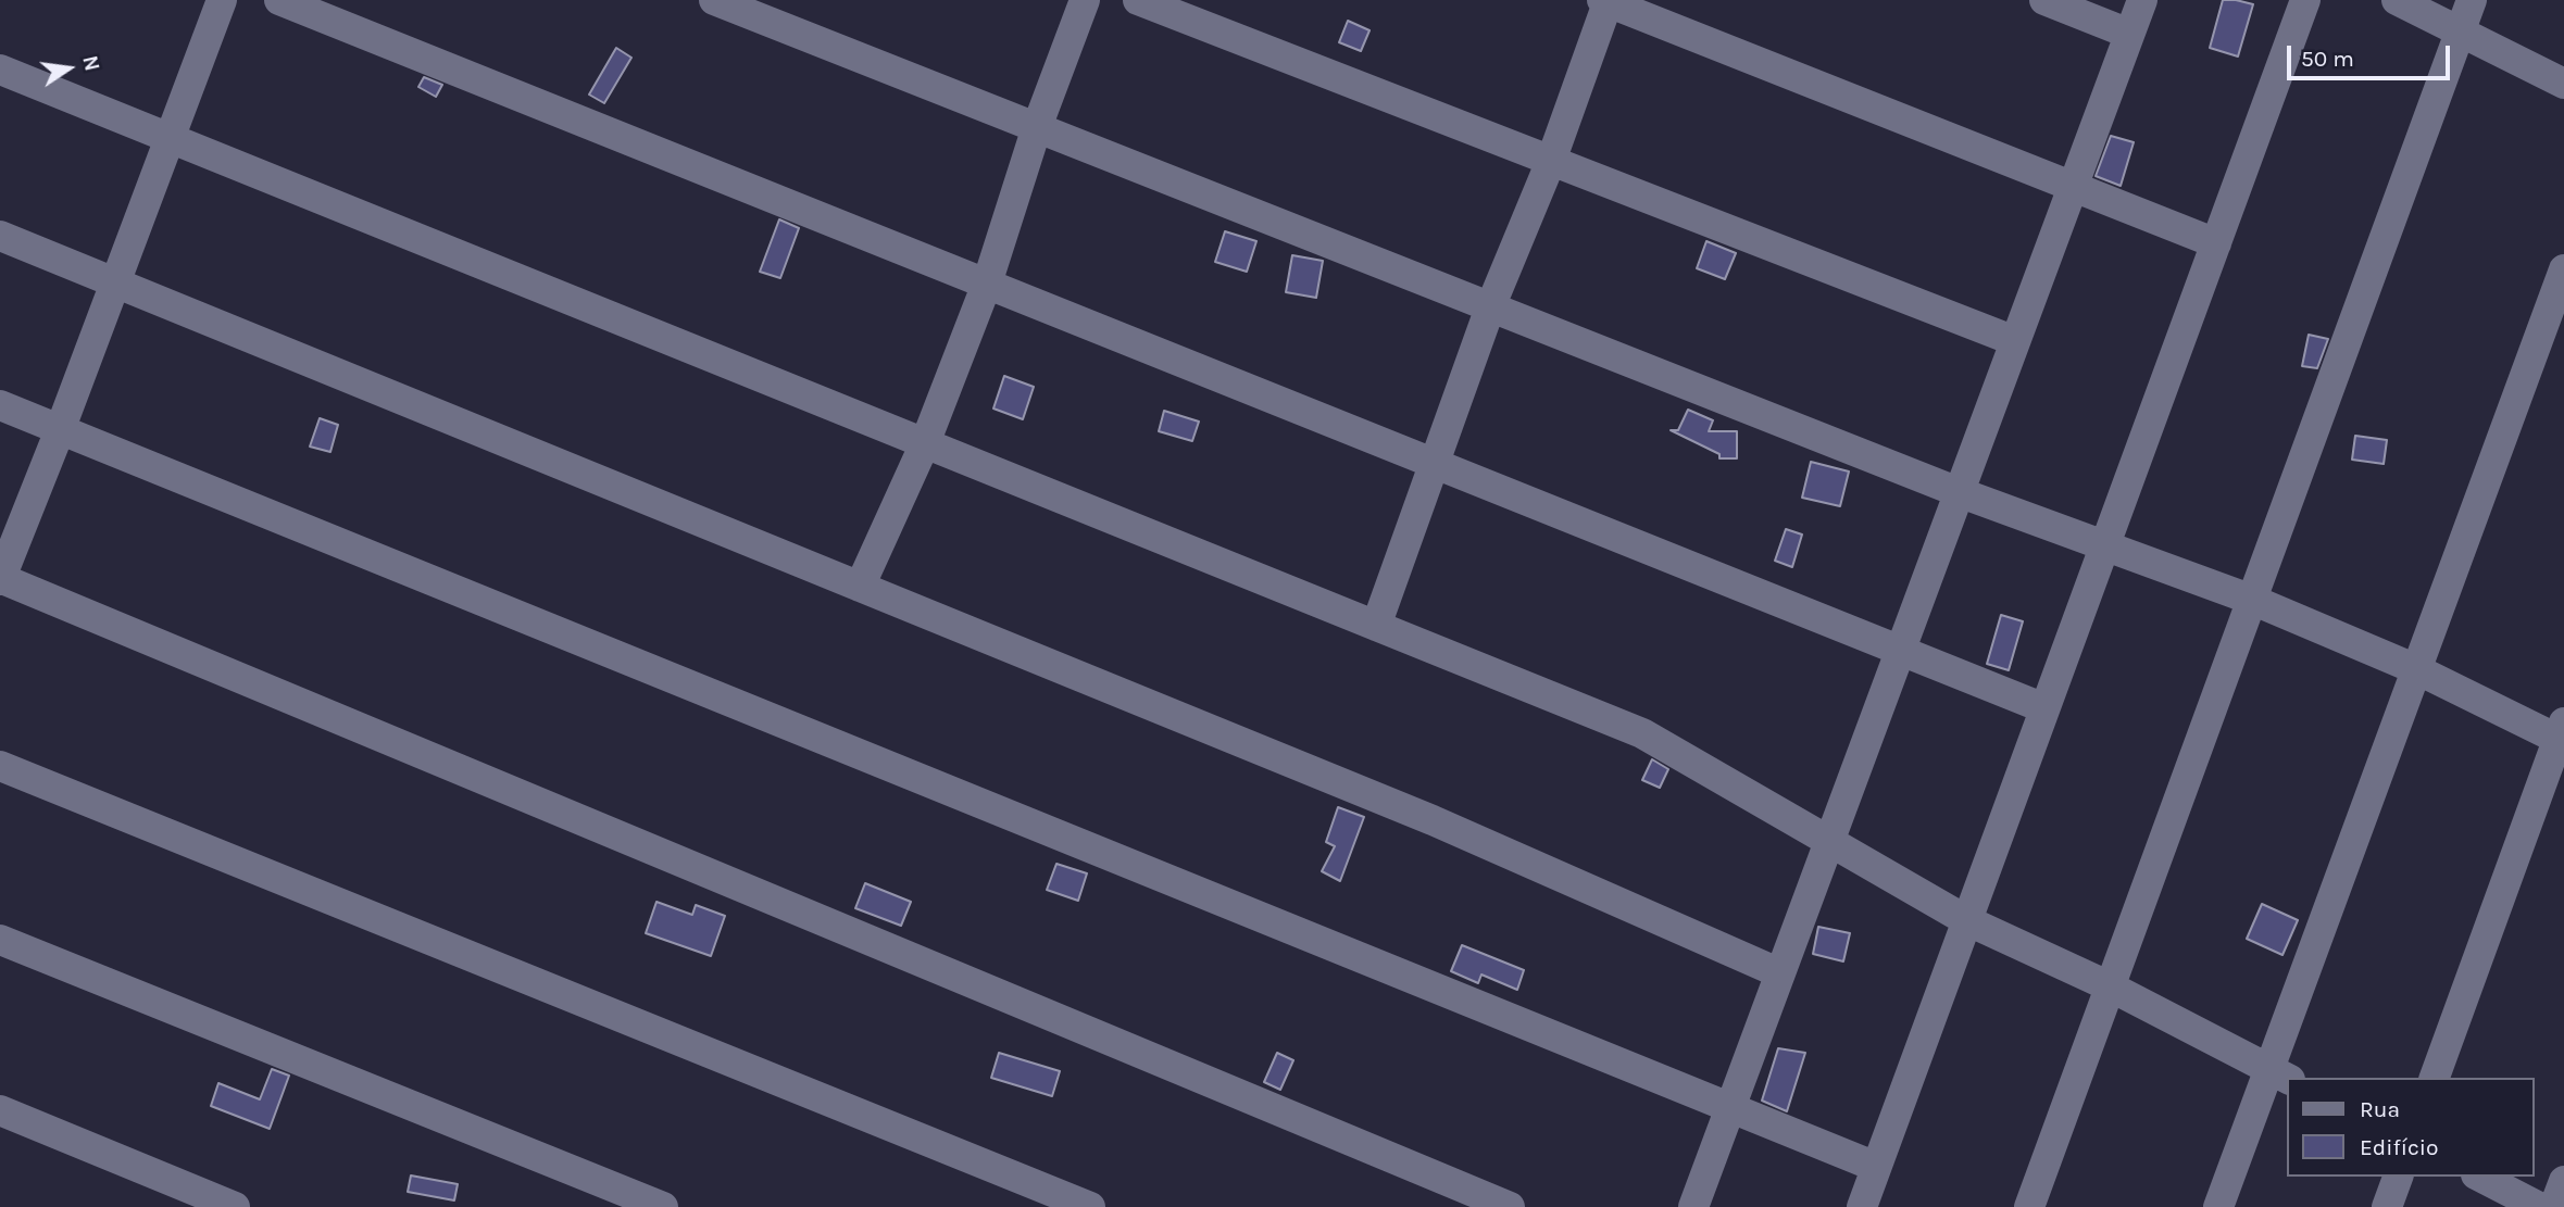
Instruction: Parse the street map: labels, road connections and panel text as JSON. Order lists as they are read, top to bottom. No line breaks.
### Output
{"legend":["Rua","Edifício"],"scale_bar":"50 m","north":"right"}
